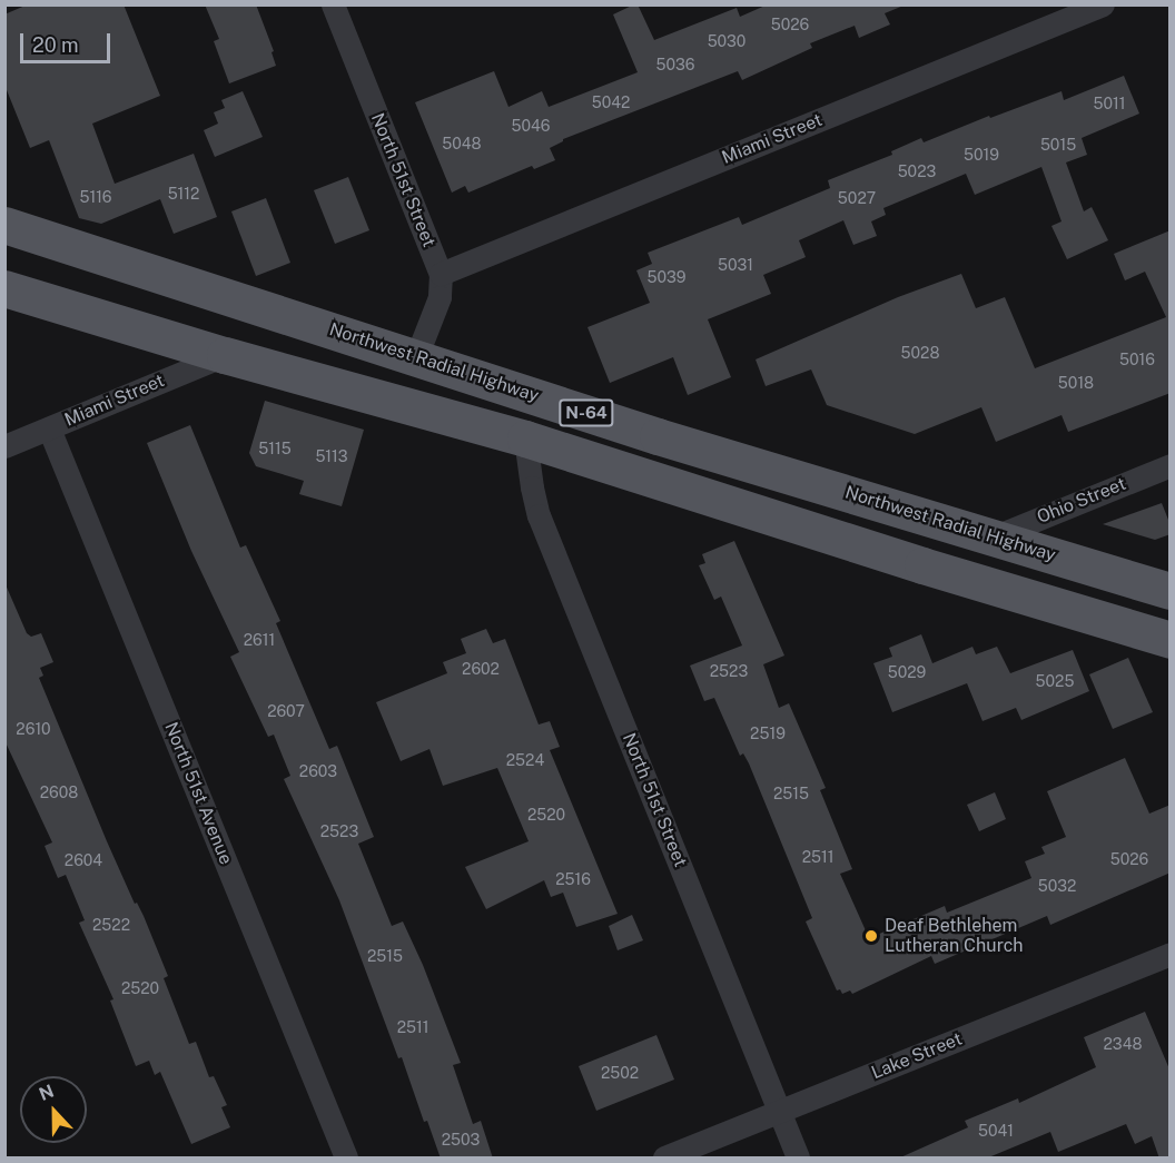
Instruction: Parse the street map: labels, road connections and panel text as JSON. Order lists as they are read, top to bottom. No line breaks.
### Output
{"streets":{"main road":["Northwest Radial Highway","N-64"],"street":["Miami Street","North 51st Street","Ohio Street","North 51st Avenue","Lake Street"]},"crossings":[["Miami Street","North 51st Street"],["Miami Street","N-64"],["Miami Street","North 51st Avenue"],["North 51st Street","N-64"],["North 51st Street","Lake Street"],["Northwest Radial Highway","Ohio Street"]],"places":["Deaf Bethlehem Lutheran Church"],"house_numbers":["5026","5030","5036","5042","5011","5046","5048","5015","5019","5023","5112","5116","5027","5031","5039","5028","5016","5018","5115","5113","2611","2602","2523","5029","5025","2607","2610","2519","2524","2603","2608","2515","2520","2523","2511","5026","2604","2516","5032","2522","2515","2520","2511","2348","2502","5041","2503"],"scale_bar":"20 m","north":"top"}
